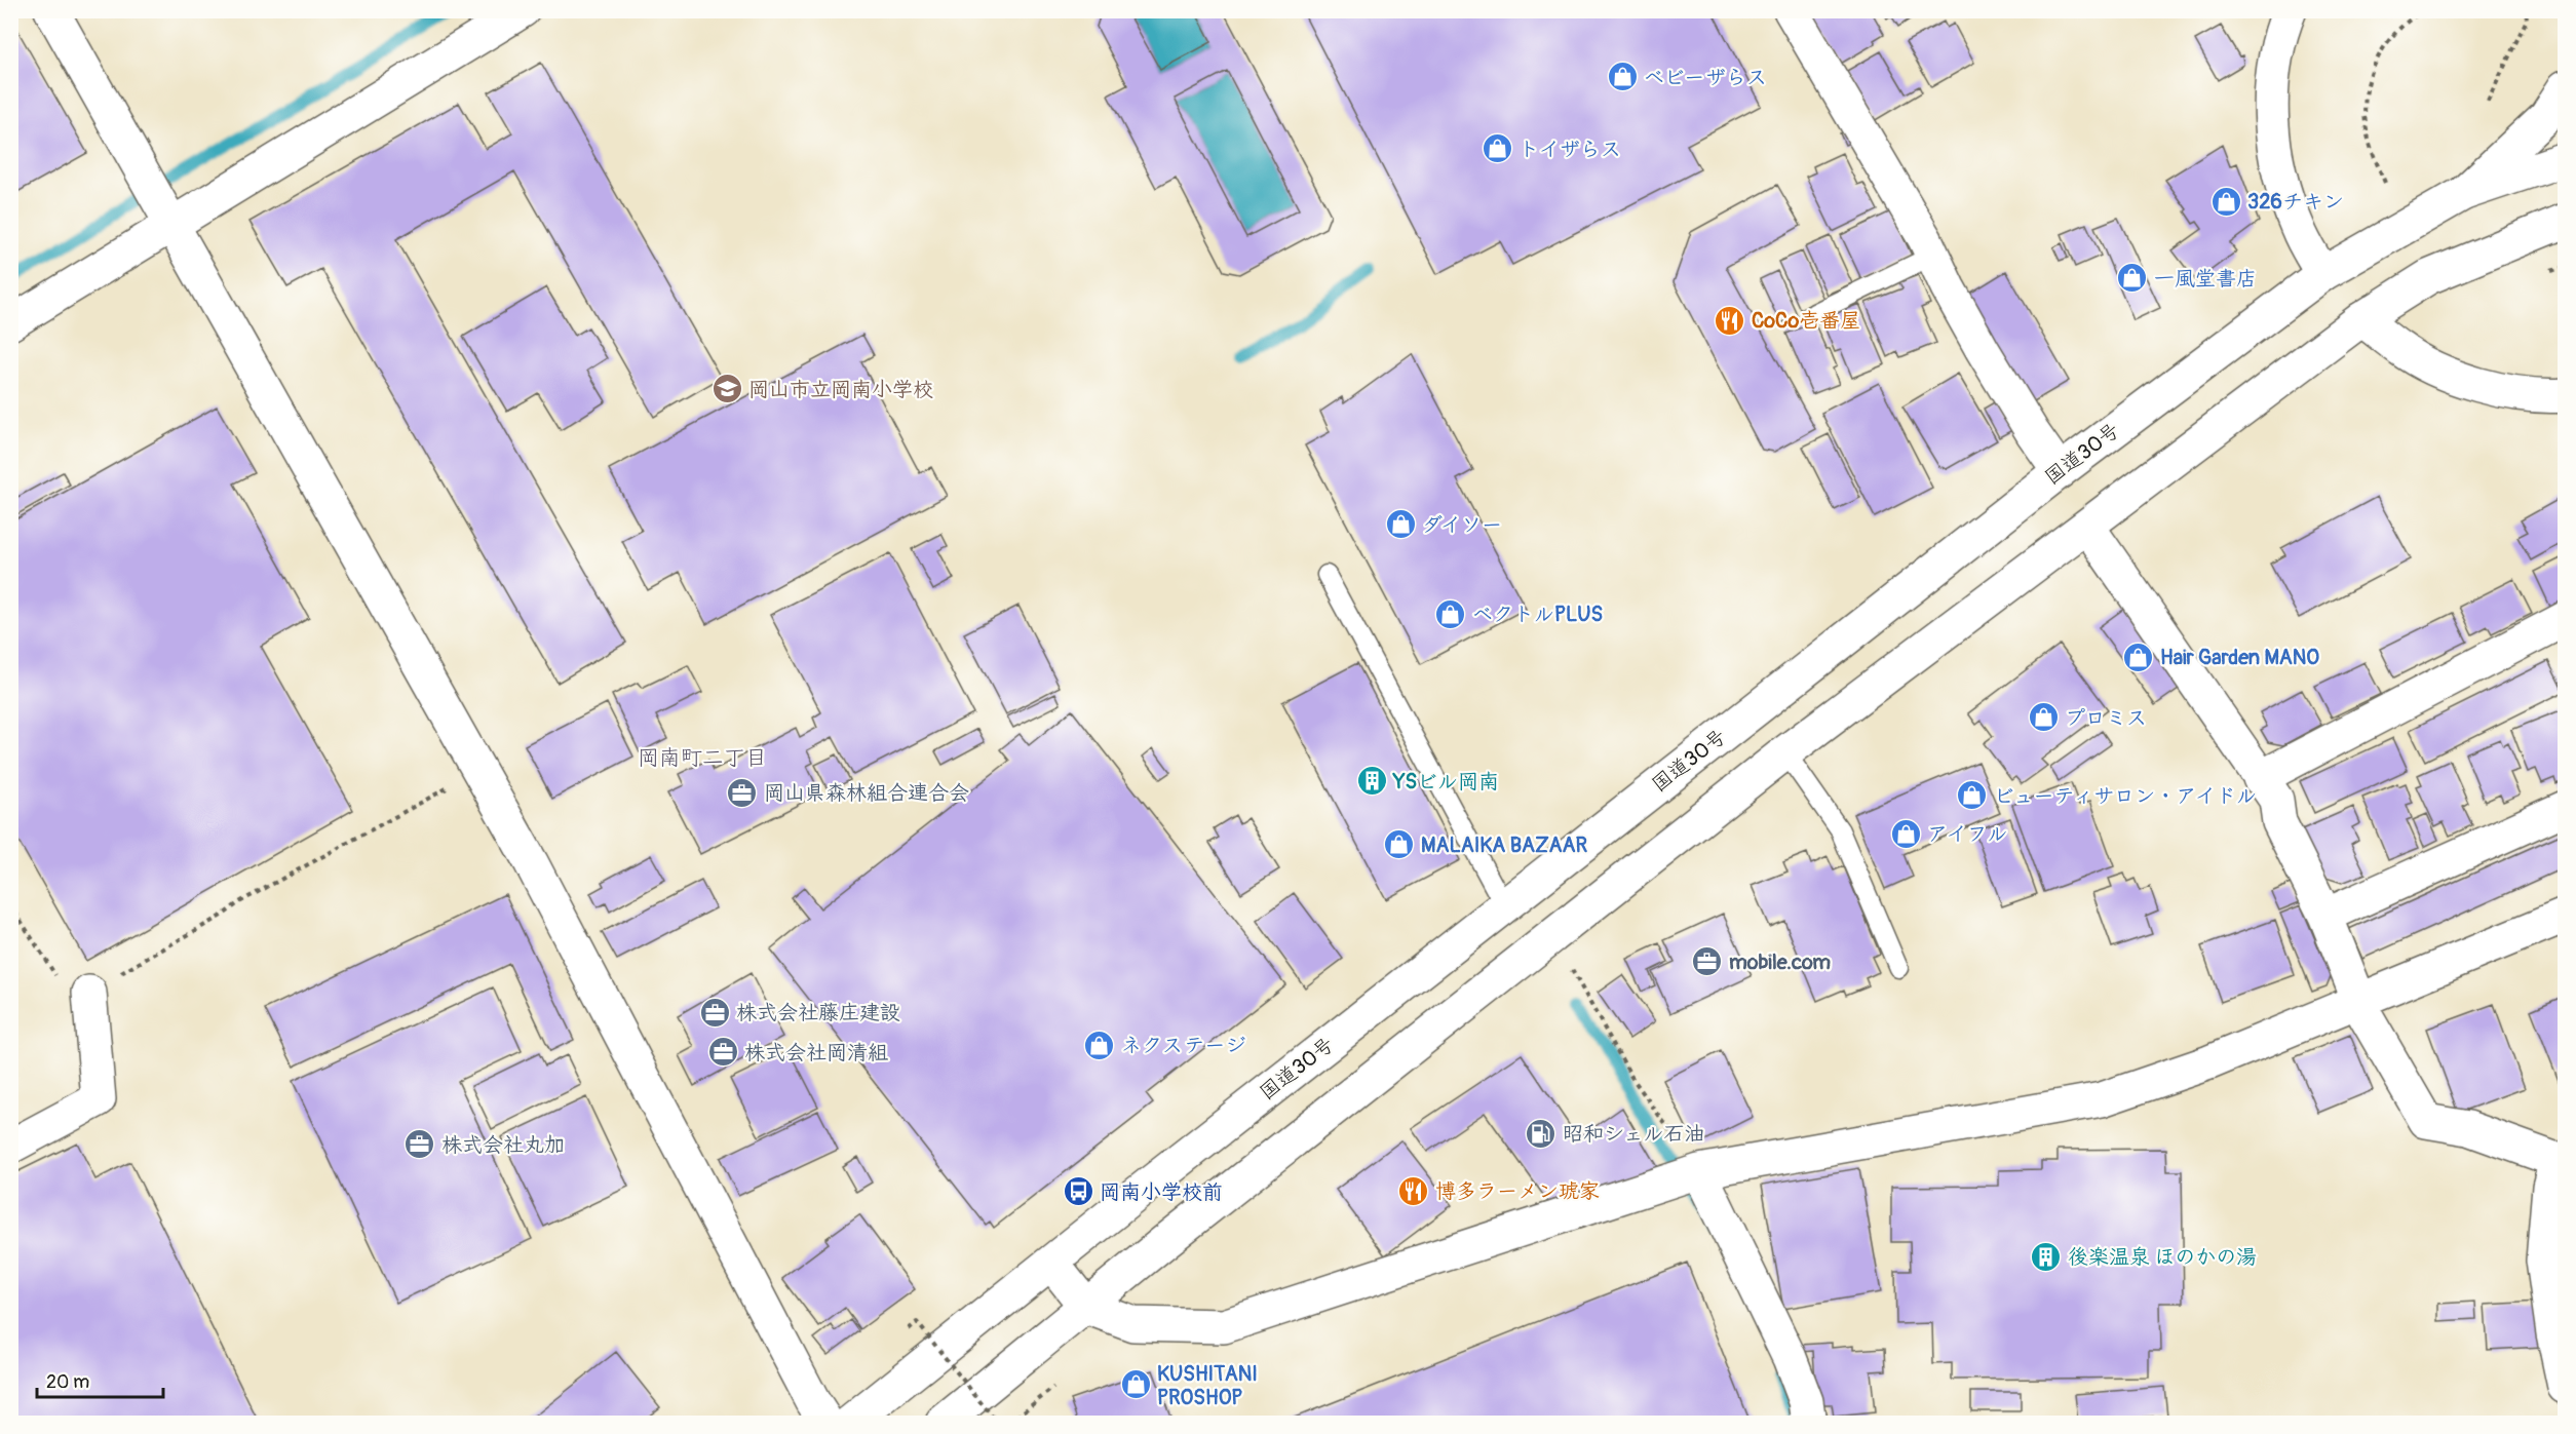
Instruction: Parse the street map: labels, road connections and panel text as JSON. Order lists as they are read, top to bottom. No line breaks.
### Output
{"streets":{"main road":["国道30号"]},"districts":["岡南町二丁目"],"places":{"shop":["ベビーザらス","トイザらス","326チキン","一風堂書店","ダイソー","ベクトルPLUS","Hair Garden MANO","プロミス","ビューティサロン・アイドル","アイフル","MALAIKA BAZAAR","ネクステージ","KUSHITANI PROSHOP"],"restaurant":["CoCo壱番屋","博多ラーメン琥家"],"school or university":["岡山市立岡南小学校"],"building":["YSビル岡南","後楽温泉 ほのかの湯"],"office":["岡山県森林組合連合会","mobile.com","株式会社藤庄建設","株式会社岡清組","株式会社丸加"],"fuel station":["昭和シェル石油"],"bus stop":["岡南小学校前"]},"scale_bar":"20 m"}
